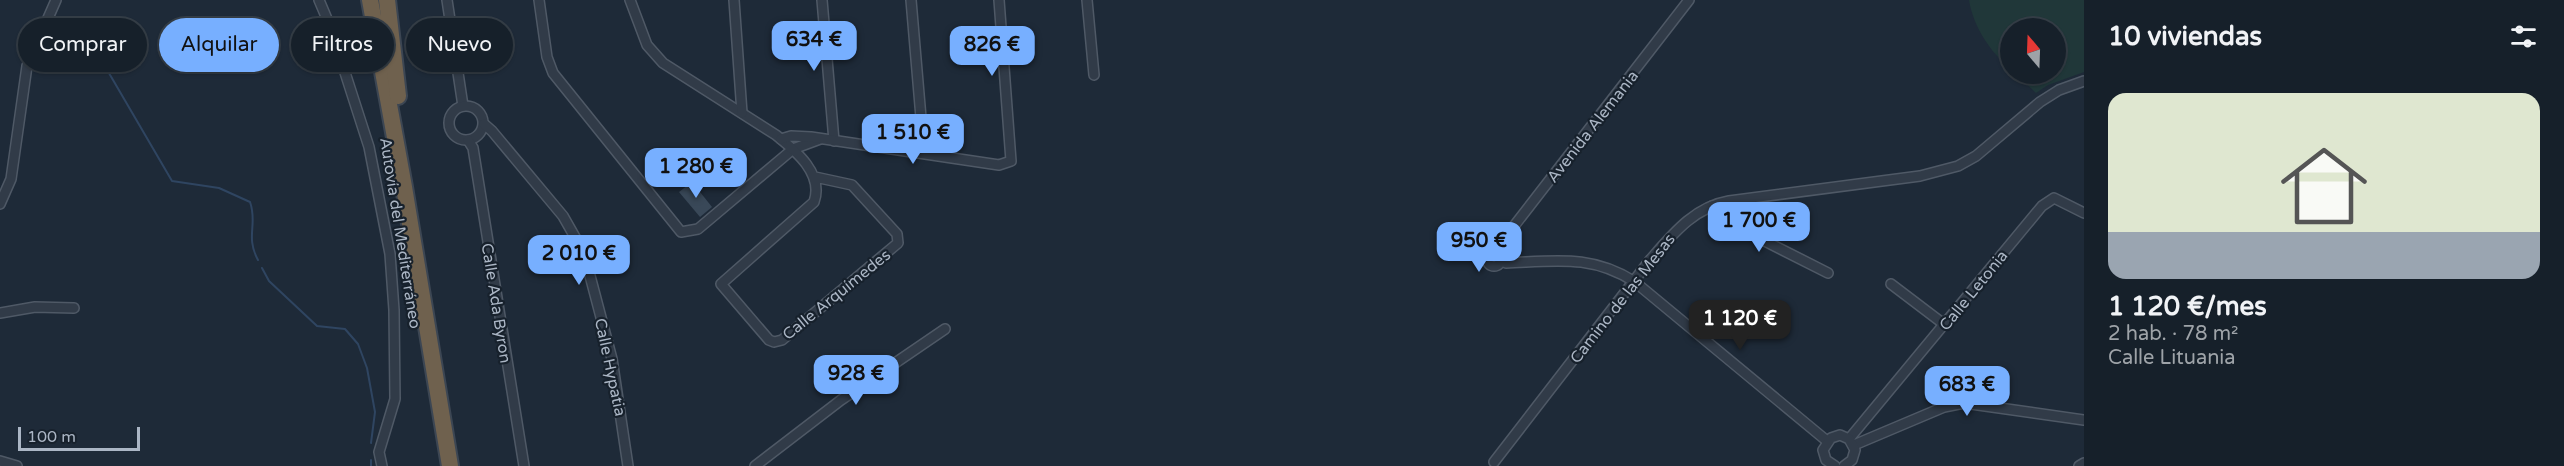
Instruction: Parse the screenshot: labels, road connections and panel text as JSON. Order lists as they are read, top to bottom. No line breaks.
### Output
{"streets":{"highway":["Autovía del Mediterráneo"],"street":["Avenida Alemania","Calle Letonia","Calle Arquímedes","Camino de las Mesas","Calle Ada Byron","Calle Hypatia"]},"crossings":[["Avenida Alemania","Camino de las Mesas"],["Calle Ada Byron","Calle Hypatia"]],"scale_bar":"100 m","north":"top","page":{"heading":"10 viviendas","chip":["Comprar","Alquilar","Filtros","Nuevo"],"price":["634 €","826 €","1 510 €","1 280 €","1 700 €","950 €","2 010 €","1 120 €","928 €","683 €"],"list":[{"name":"1 120 €/mes","note":"2 hab. · 78 m² · Calle Lituania"}],"scale":"100 m"}}
